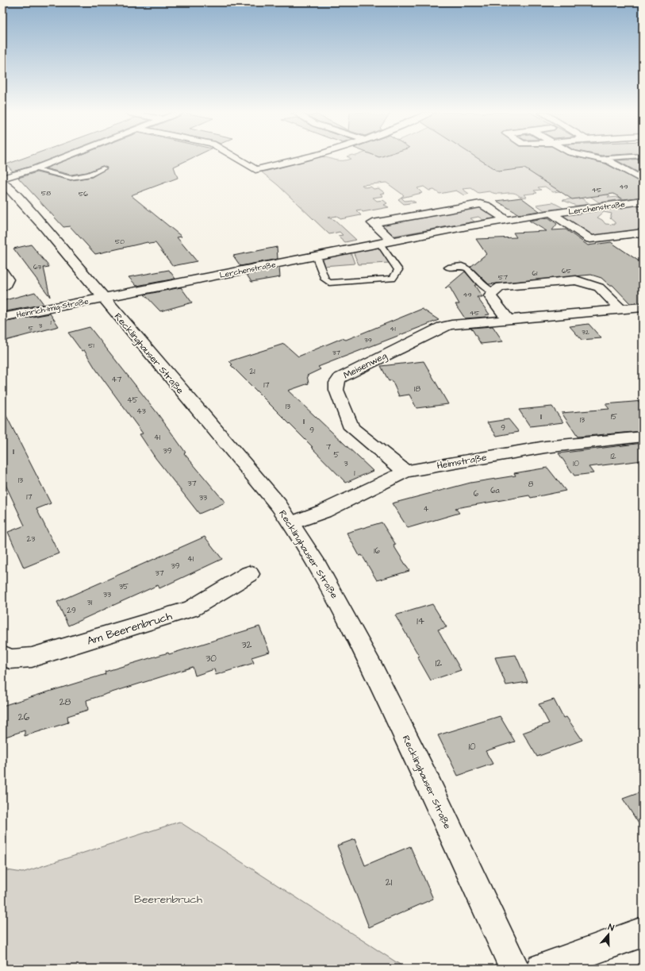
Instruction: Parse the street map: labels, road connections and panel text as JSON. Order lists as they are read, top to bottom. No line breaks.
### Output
{"streets":{"street":["Lerchenstraße","Heinrich-Imig-Straße","Recklinghauser Straße","Meisenweg","Heimstraße","Am Beerenbruch"]},"crossings":[["Lerchenstraße","Heinrich-Imig-Straße"],["Lerchenstraße","Recklinghauser Straße"],["Heinrich-Imig-Straße","Recklinghauser Straße"],["Recklinghauser Straße","Heimstraße"],["Meisenweg","Heimstraße"]],"parks":["Beerenbruch"],"house_numbers":["49","45","58","56","50","63","65","61","57","49","45","1","3","5","41","32","39","51","37","21","47","17","18","45","13","43","11","15","13","11","9","9","41","7","39","11","5","12","3","10","1","13","37","8","6a","6","17","33","4","23","16","41","39","37","35","33","31","29","14","32","30","12","28","26","10","21"],"north":"top"}
